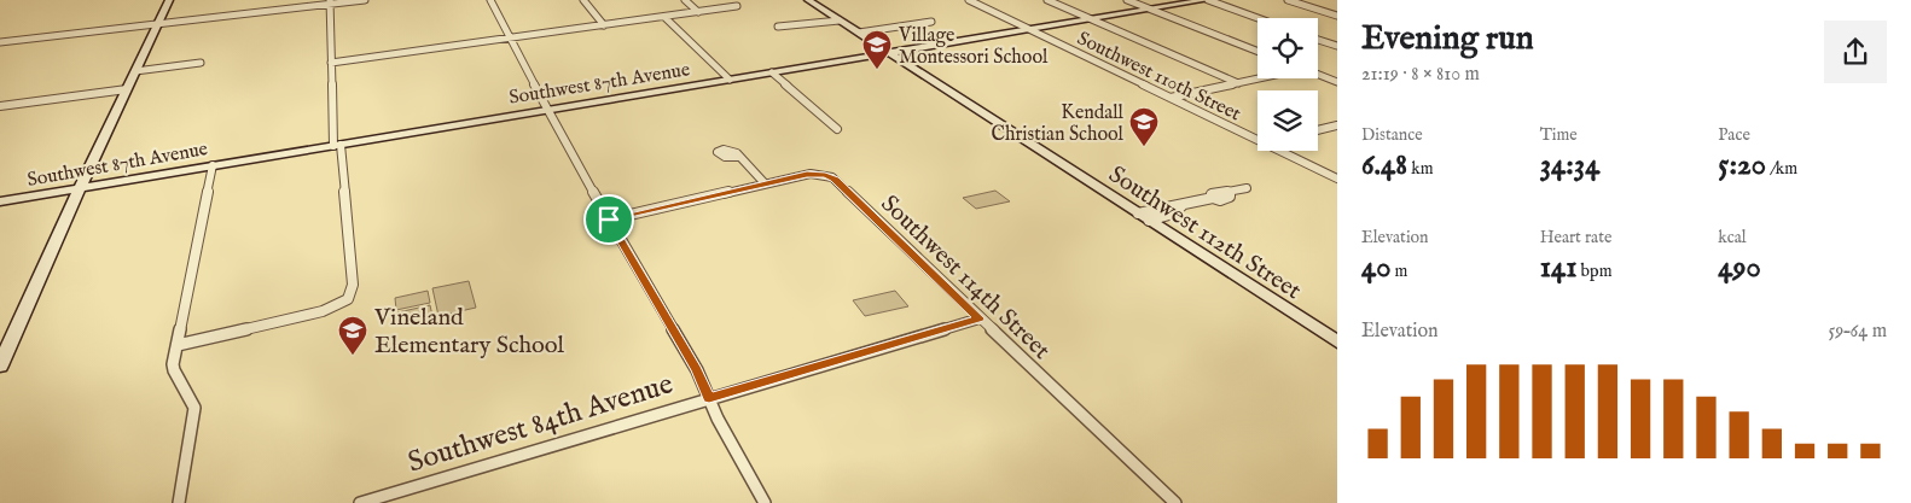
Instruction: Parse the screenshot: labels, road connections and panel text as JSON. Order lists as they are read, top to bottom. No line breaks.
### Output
{"streets":{"main road":["Southwest 87th Avenue","Southwest 112th Street"],"street":["Southwest 110th Street","Southwest 114th Street","Southwest 84th Avenue"]},"crossings":[["Southwest 110th Street","Southwest 87th Avenue"],["Southwest 87th Avenue","Southwest 112th Street"],["Southwest 114th Street","Southwest 84th Avenue"]],"places":{"school or university":["Village Montessori School","Kendall Christian School","Vineland Elementary School"]},"page":{"heading":["Evening run","21:19 · 8 × 810 m"],"stats":[["Distance","6.48 km"],["Time","34:34"],["Pace","5:20 /km"],["Elevation","40 m"],["Heart rate","141 bpm"],["kcal","490"]],"chart":["Elevation","59–64 m"]}}
